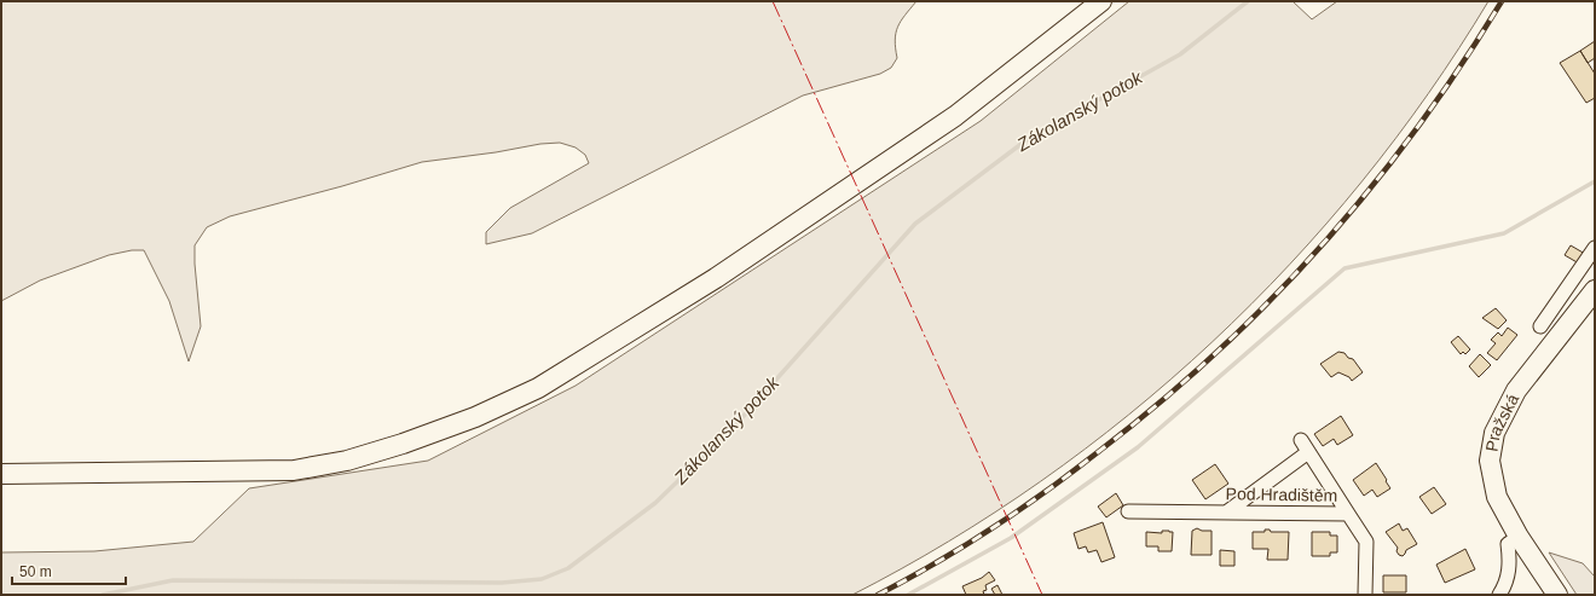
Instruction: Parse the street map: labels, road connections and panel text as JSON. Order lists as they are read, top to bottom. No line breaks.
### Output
{"streets":{"main road":["Pražská"],"street":["Pod Hradištěm"]},"water":["Zákolanský potok"],"scale_bar":"50 m"}
